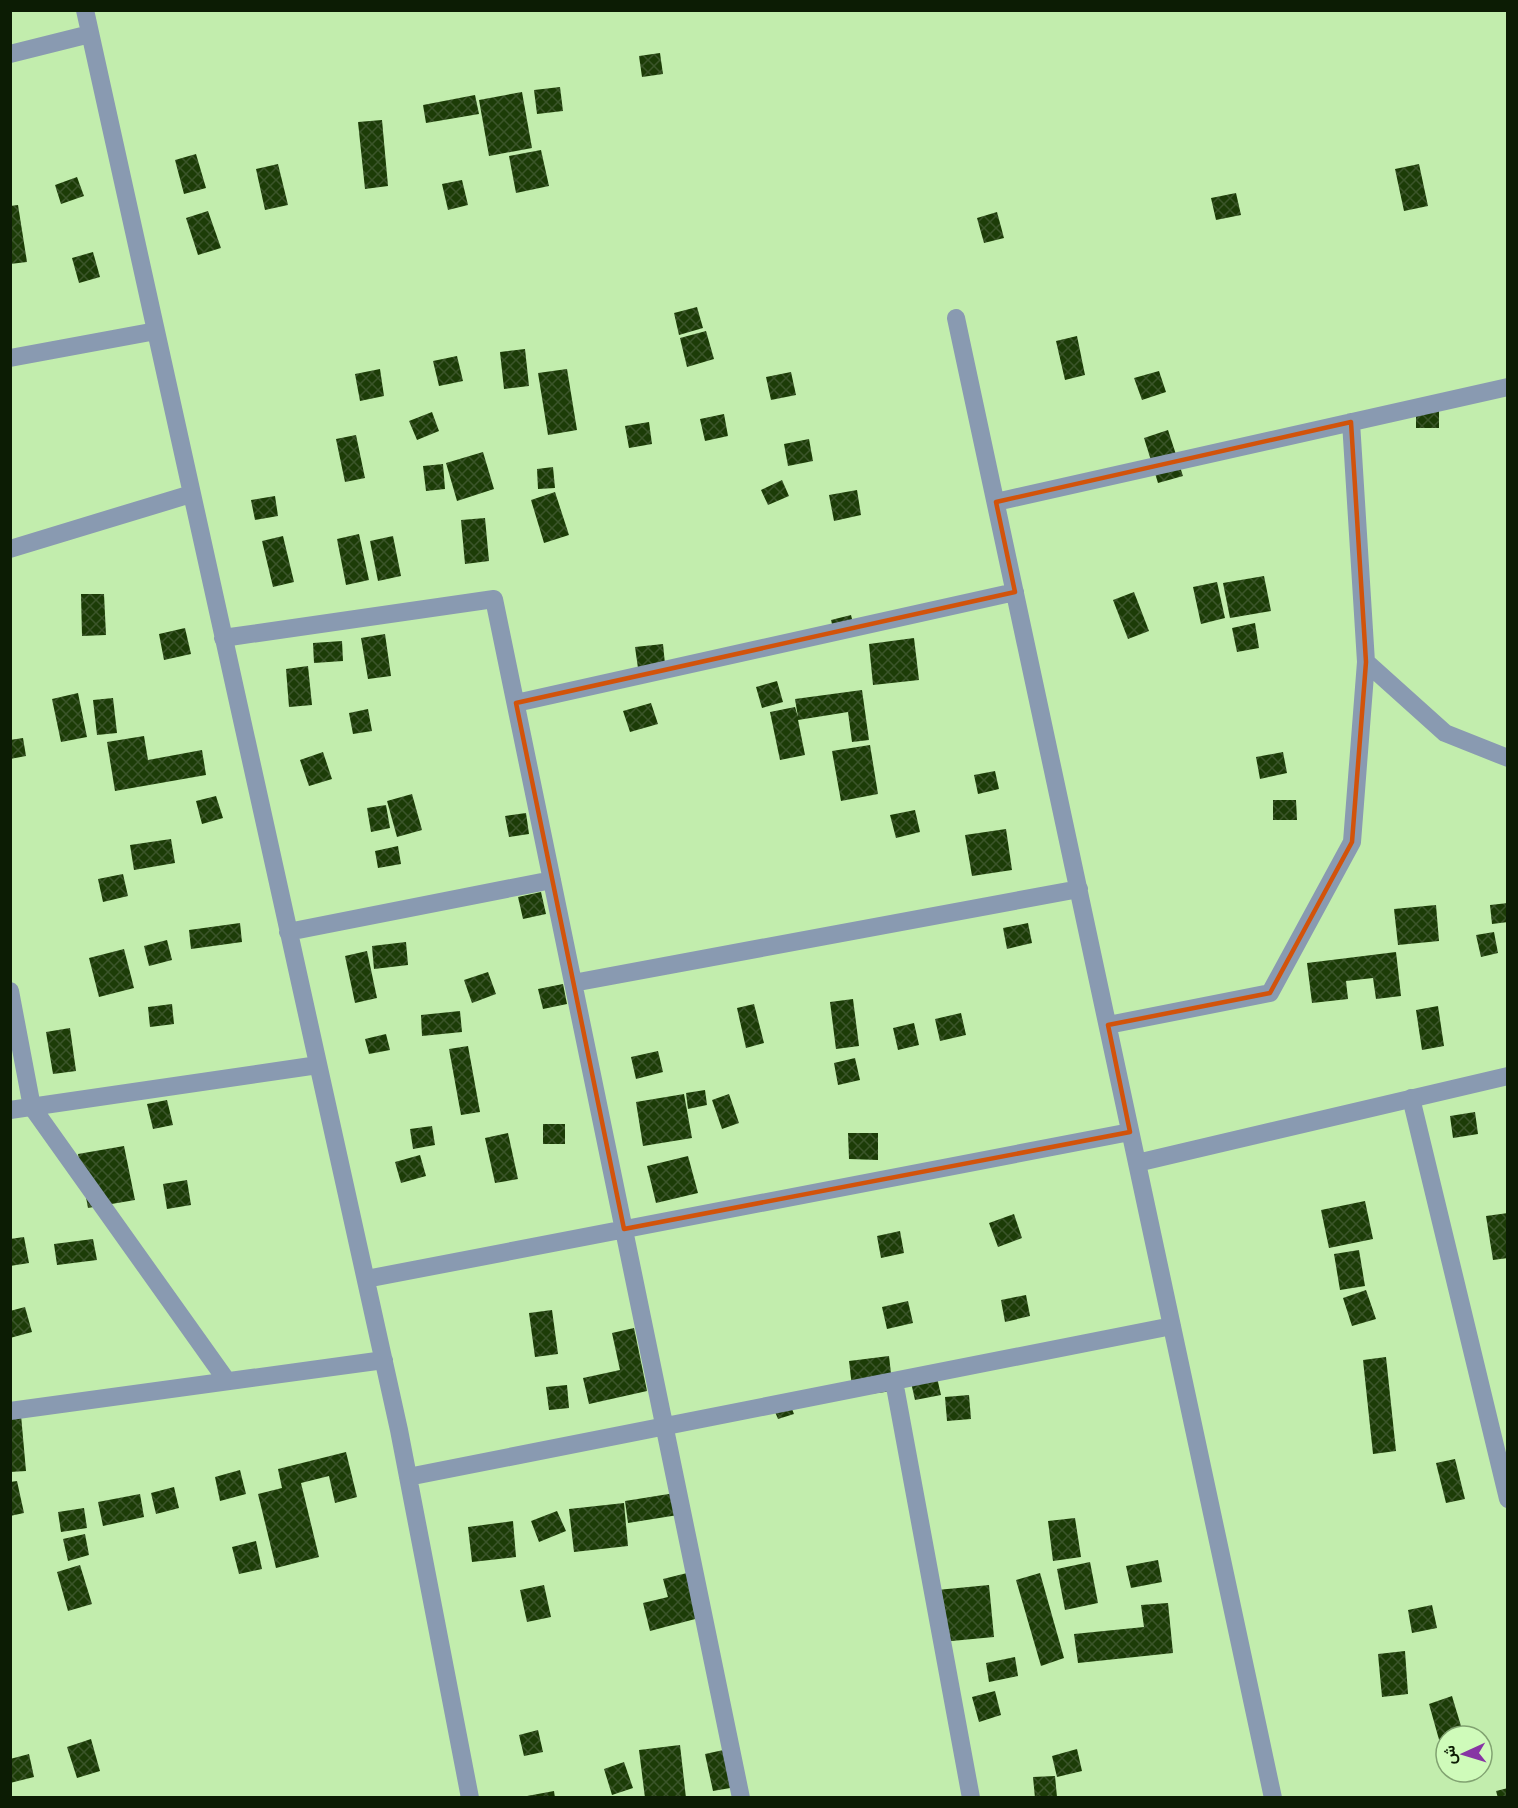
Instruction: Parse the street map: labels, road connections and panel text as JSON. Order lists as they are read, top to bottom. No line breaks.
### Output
{"north":"left"}
